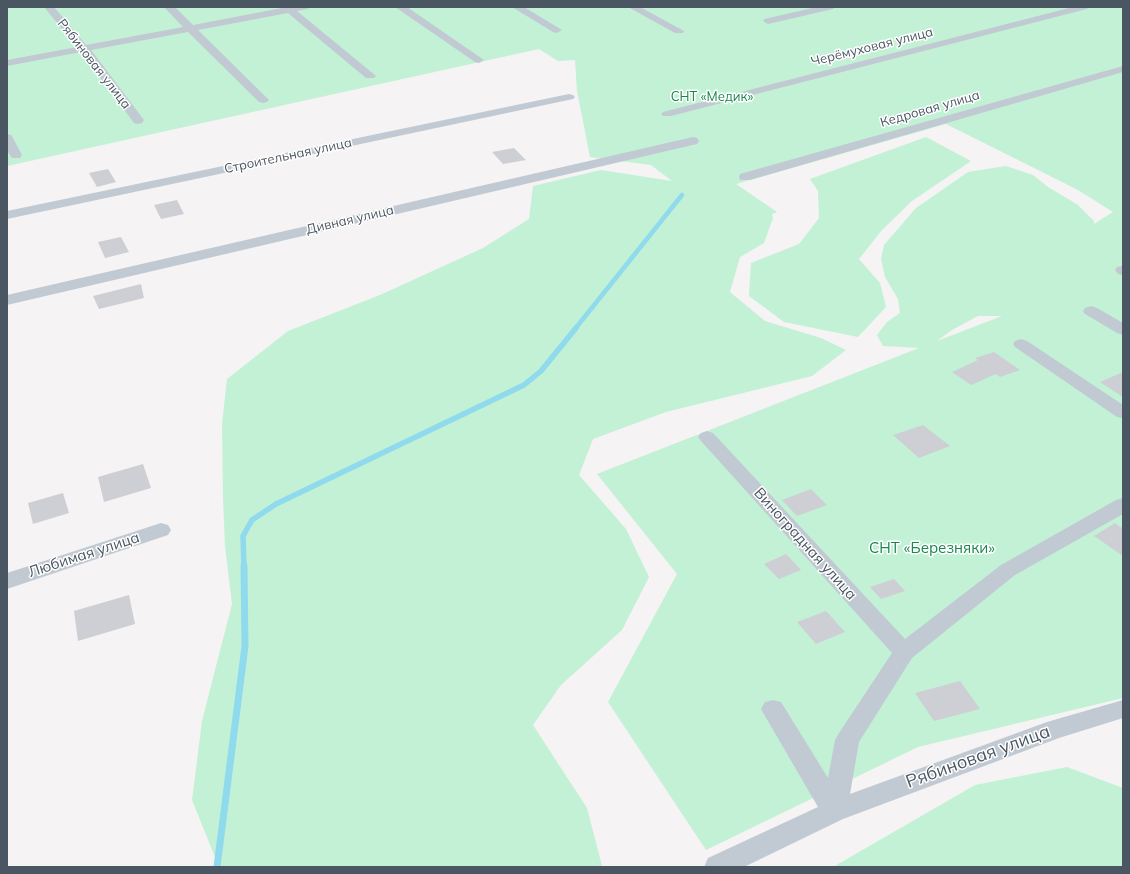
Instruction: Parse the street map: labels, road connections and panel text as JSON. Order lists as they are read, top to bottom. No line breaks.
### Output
{"streets":{"street":["Черёмуховая улица","Рябиновая улица","Кедровая улица","Строительная улица","Дивная улица","Виноградная улица","Любимая улица"]},"parks":["СНТ «Медик»","СНТ «Березняки»"]}
